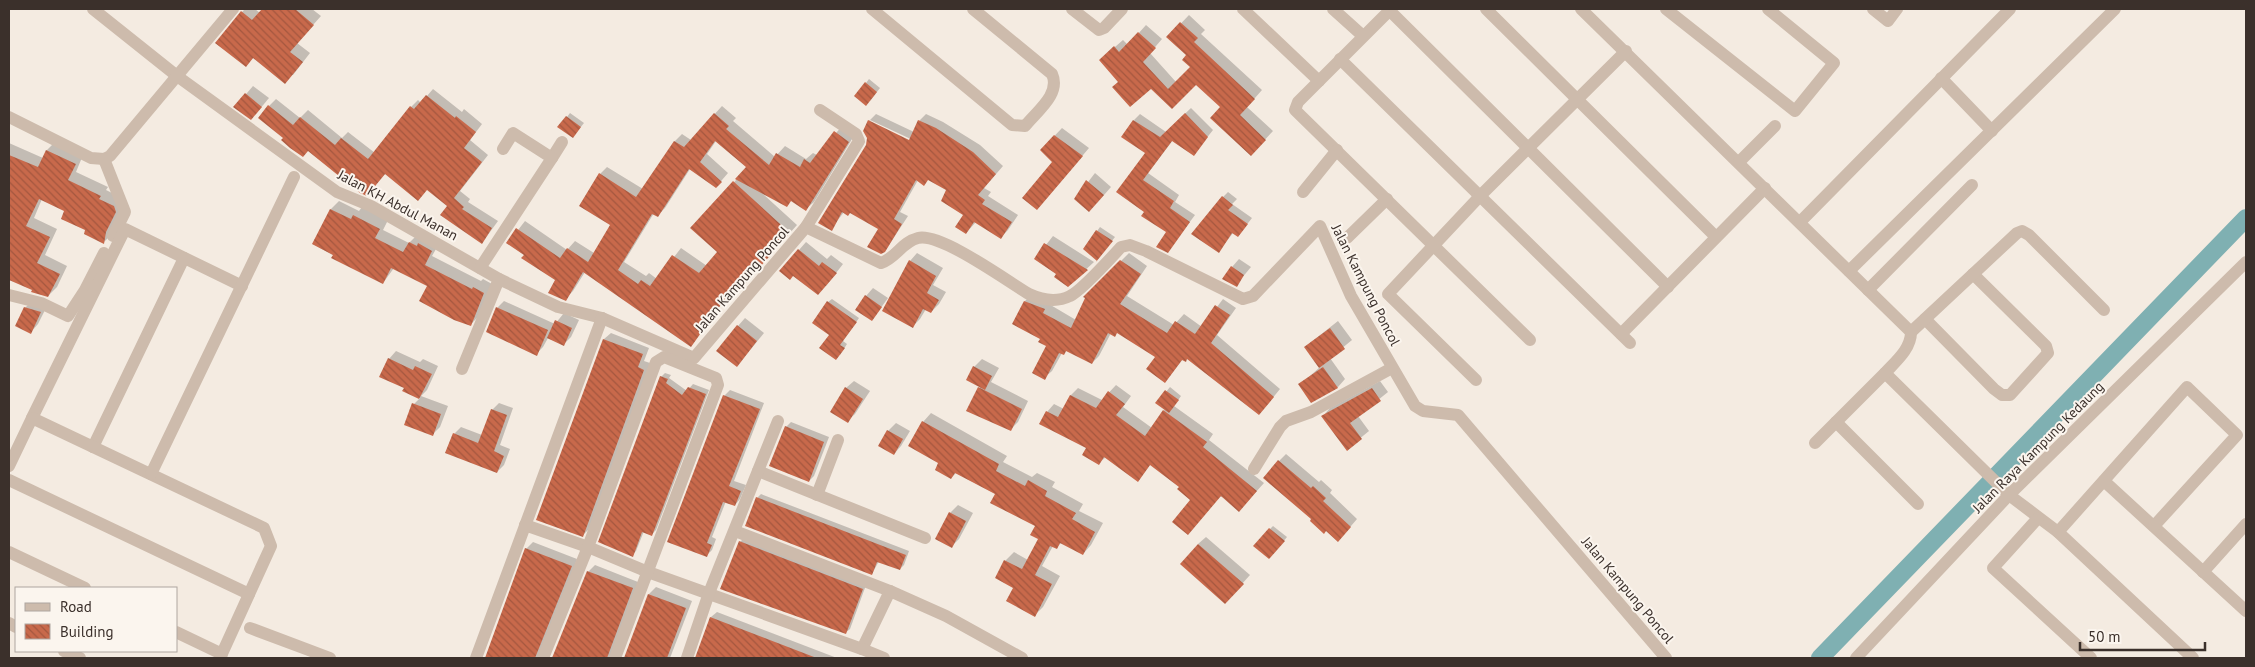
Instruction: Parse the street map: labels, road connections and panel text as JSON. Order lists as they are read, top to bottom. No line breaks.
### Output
{"streets":{"street":["Jalan KH Abdul Manan","Jalan Kampung Poncol","Jalan Raya Kampung Kedaung"]},"crossings":[["Jalan KH Abdul Manan","Jalan Kampung Poncol"]],"legend":["Road","Building"],"scale_bar":"50 m"}
